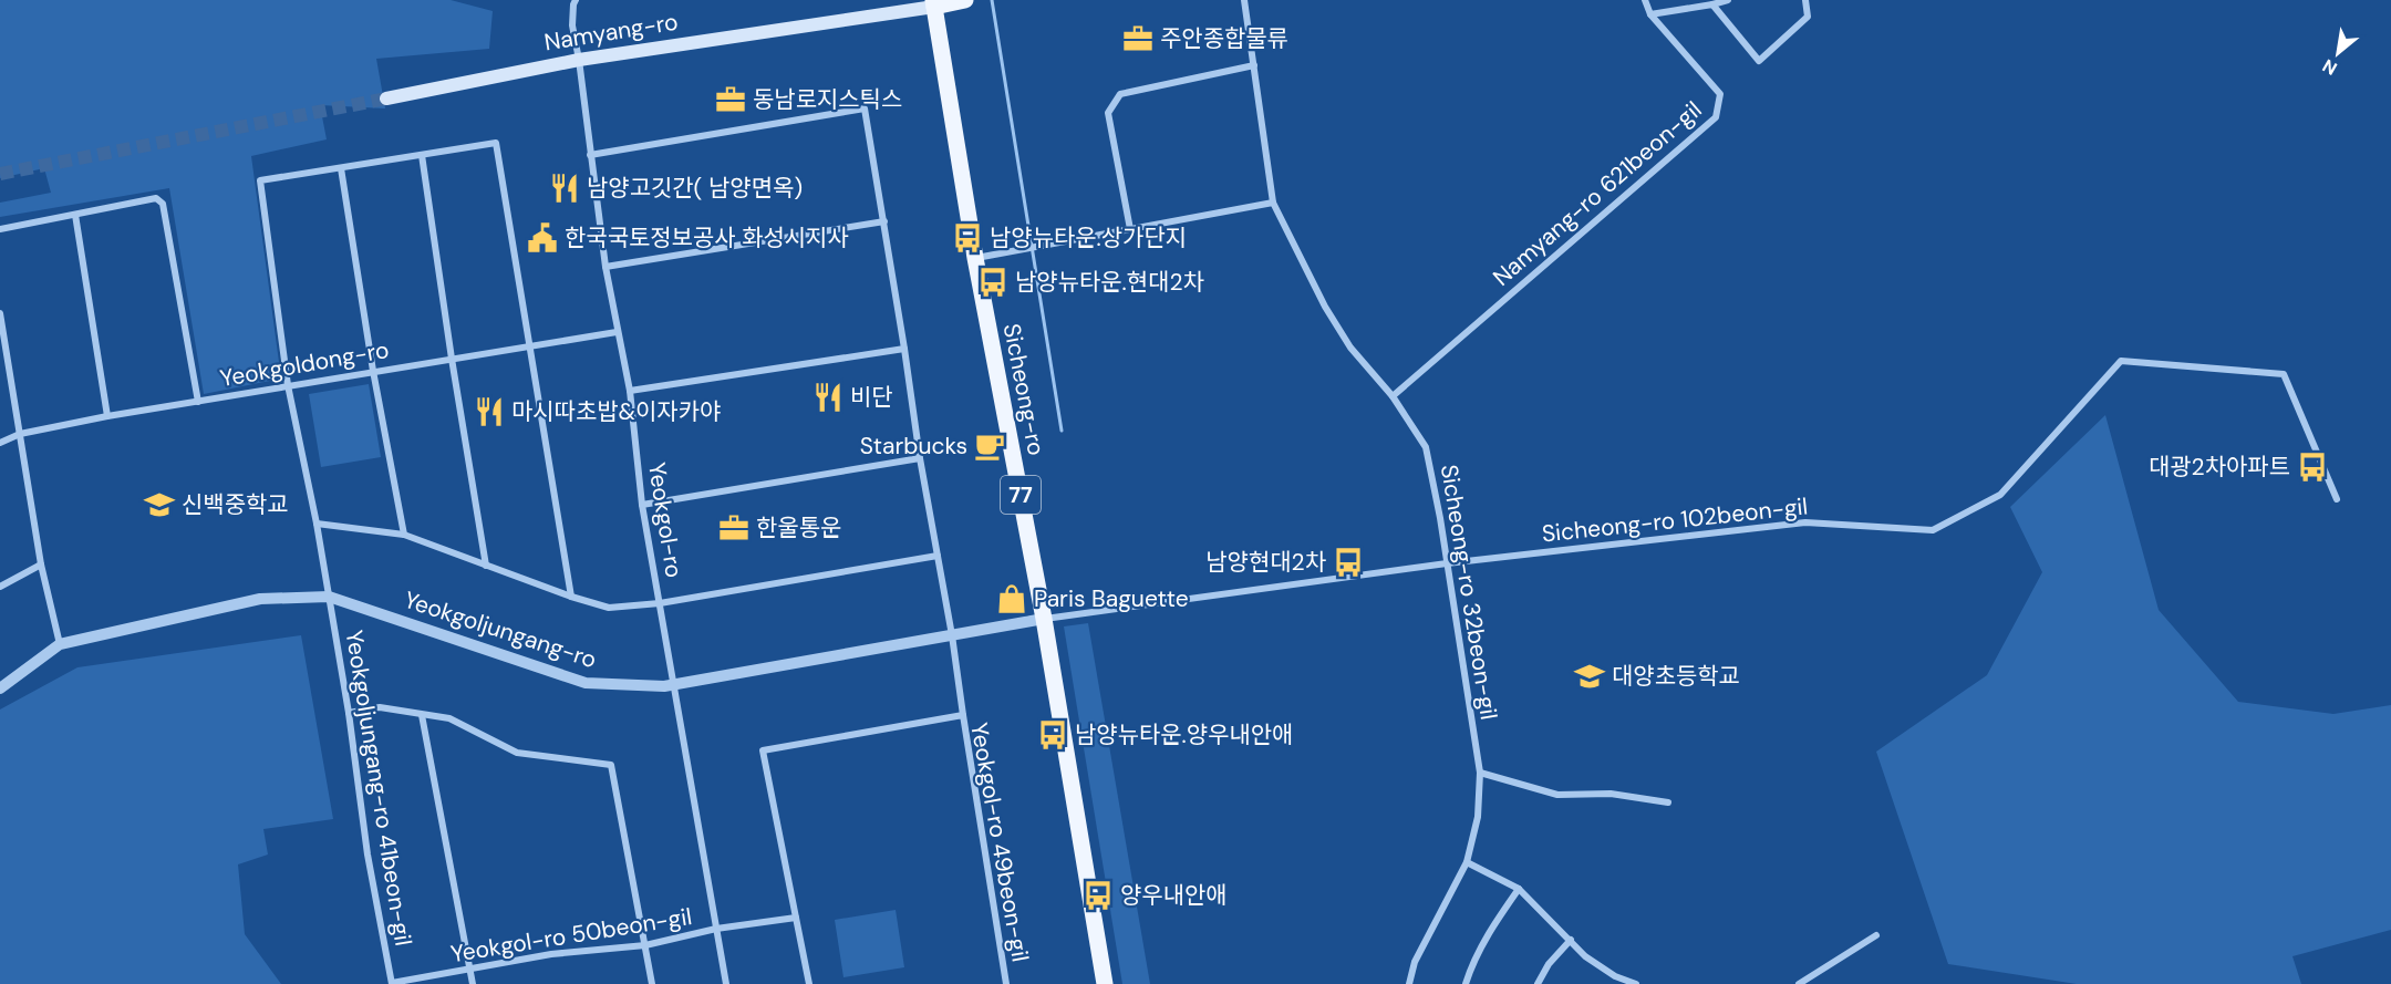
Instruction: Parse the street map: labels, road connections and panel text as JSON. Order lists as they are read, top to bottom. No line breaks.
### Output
{"streets":{"main road":["Namyang-ro","Sicheong-ro","77"],"street":["Namyang-ro 621beon-gil","Yeokgoldong-ro","Yeokgol-ro","Sicheong-ro 102beon-gil","Sicheong-ro 32beon-gil","Yeokgoljungang-ro","Yeokgoljungang-ro 41beon-gil","Yeokgol-ro 49beon-gil","Yeokgol-ro 50beon-gil"]},"crossings":[["Namyang-ro","Sicheong-ro"],["Namyang-ro","Yeokgol-ro"],["Namyang-ro 621beon-gil","Sicheong-ro 32beon-gil"],["Yeokgoldong-ro","Yeokgol-ro"],["Yeokgoldong-ro","Yeokgoljungang-ro 41beon-gil"],["Sicheong-ro","Sicheong-ro 102beon-gil"],["Sicheong-ro","Yeokgoljungang-ro"],["Yeokgol-ro","Yeokgoljungang-ro"],["Yeokgol-ro","Yeokgol-ro 50beon-gil"],["Sicheong-ro 102beon-gil","Sicheong-ro 32beon-gil"],["Sicheong-ro 102beon-gil","Yeokgoljungang-ro"],["Yeokgoljungang-ro","Yeokgoljungang-ro 41beon-gil"],["Yeokgoljungang-ro 41beon-gil","Yeokgol-ro 50beon-gil"]],"places":{"office":["주안종합물류","동남로지스틱스","한울통운"],"restaurant":["남양고깃간( 남양면옥)","비단","마시따초밥&이자카야"],"public building":["한국국토정보공사 화성시지사"],"bus stop":["남양뉴타운.상가단지","남양뉴타운.현대2차","대광2차아파트","남양현대2차","남양뉴타운.양우내안애","양우내안애"],"cafe":["Starbucks"],"school or university":["신백중학교","대양초등학교"],"shop":["Paris Baguette"]},"north":"bottom left"}
